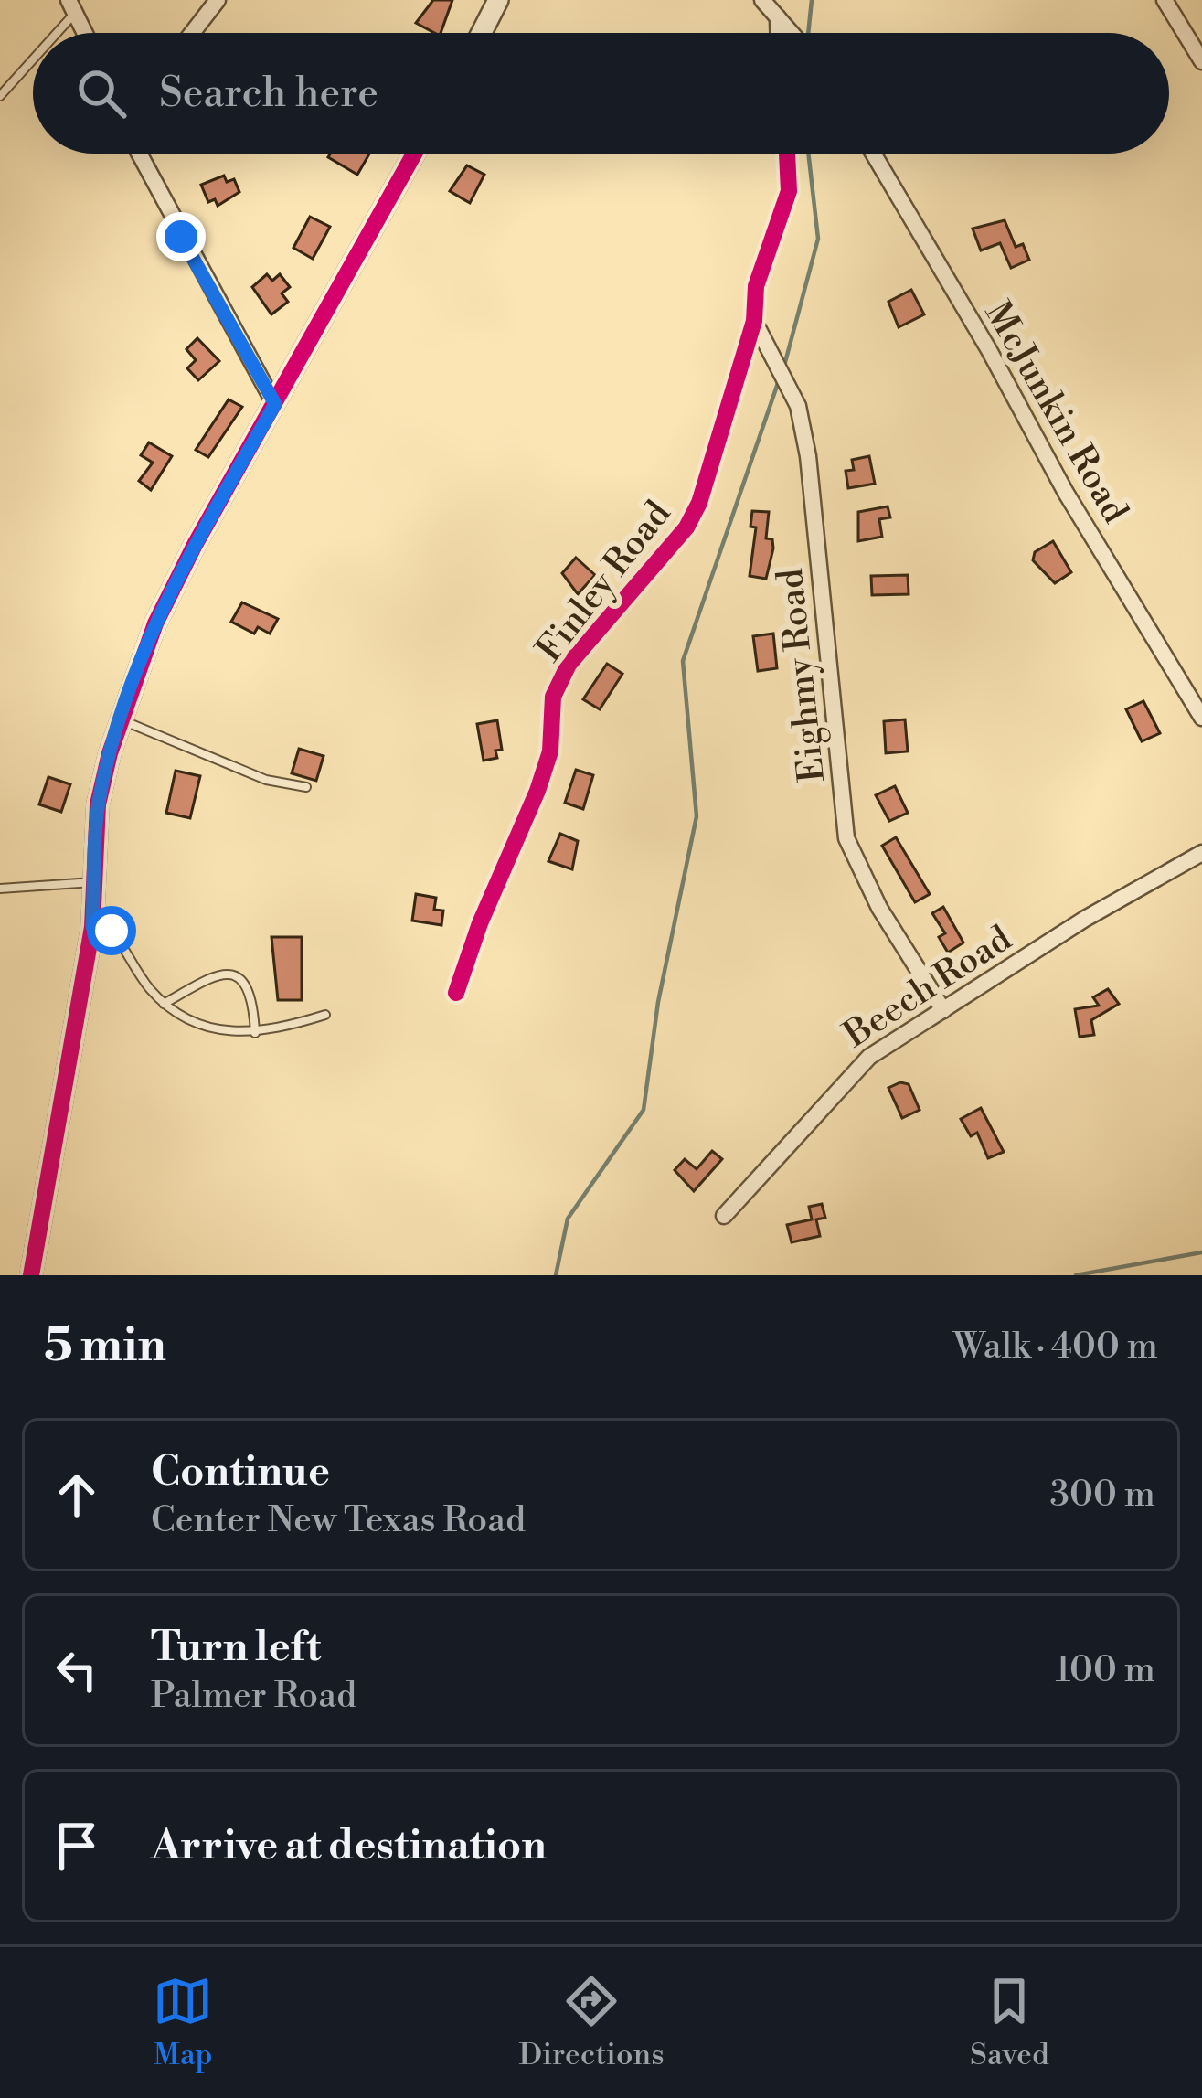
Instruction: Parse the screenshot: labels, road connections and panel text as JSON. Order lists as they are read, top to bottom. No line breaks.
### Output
{"streets":{"street":["McJunkin Road","Finley Road","Eighmy Road","Beech Road"]},"crossings":[["Finley Road","Eighmy Road"],["Eighmy Road","Beech Road"]],"page":{"search":"Search here","heading":["5 min","Walk · 400 m"],"list":[["Continue","Center New Texas Road","300 m"],["Turn left","Palmer Road","100 m"],"Arrive at destination"],"nav":["Map","Directions","Saved"]}}
